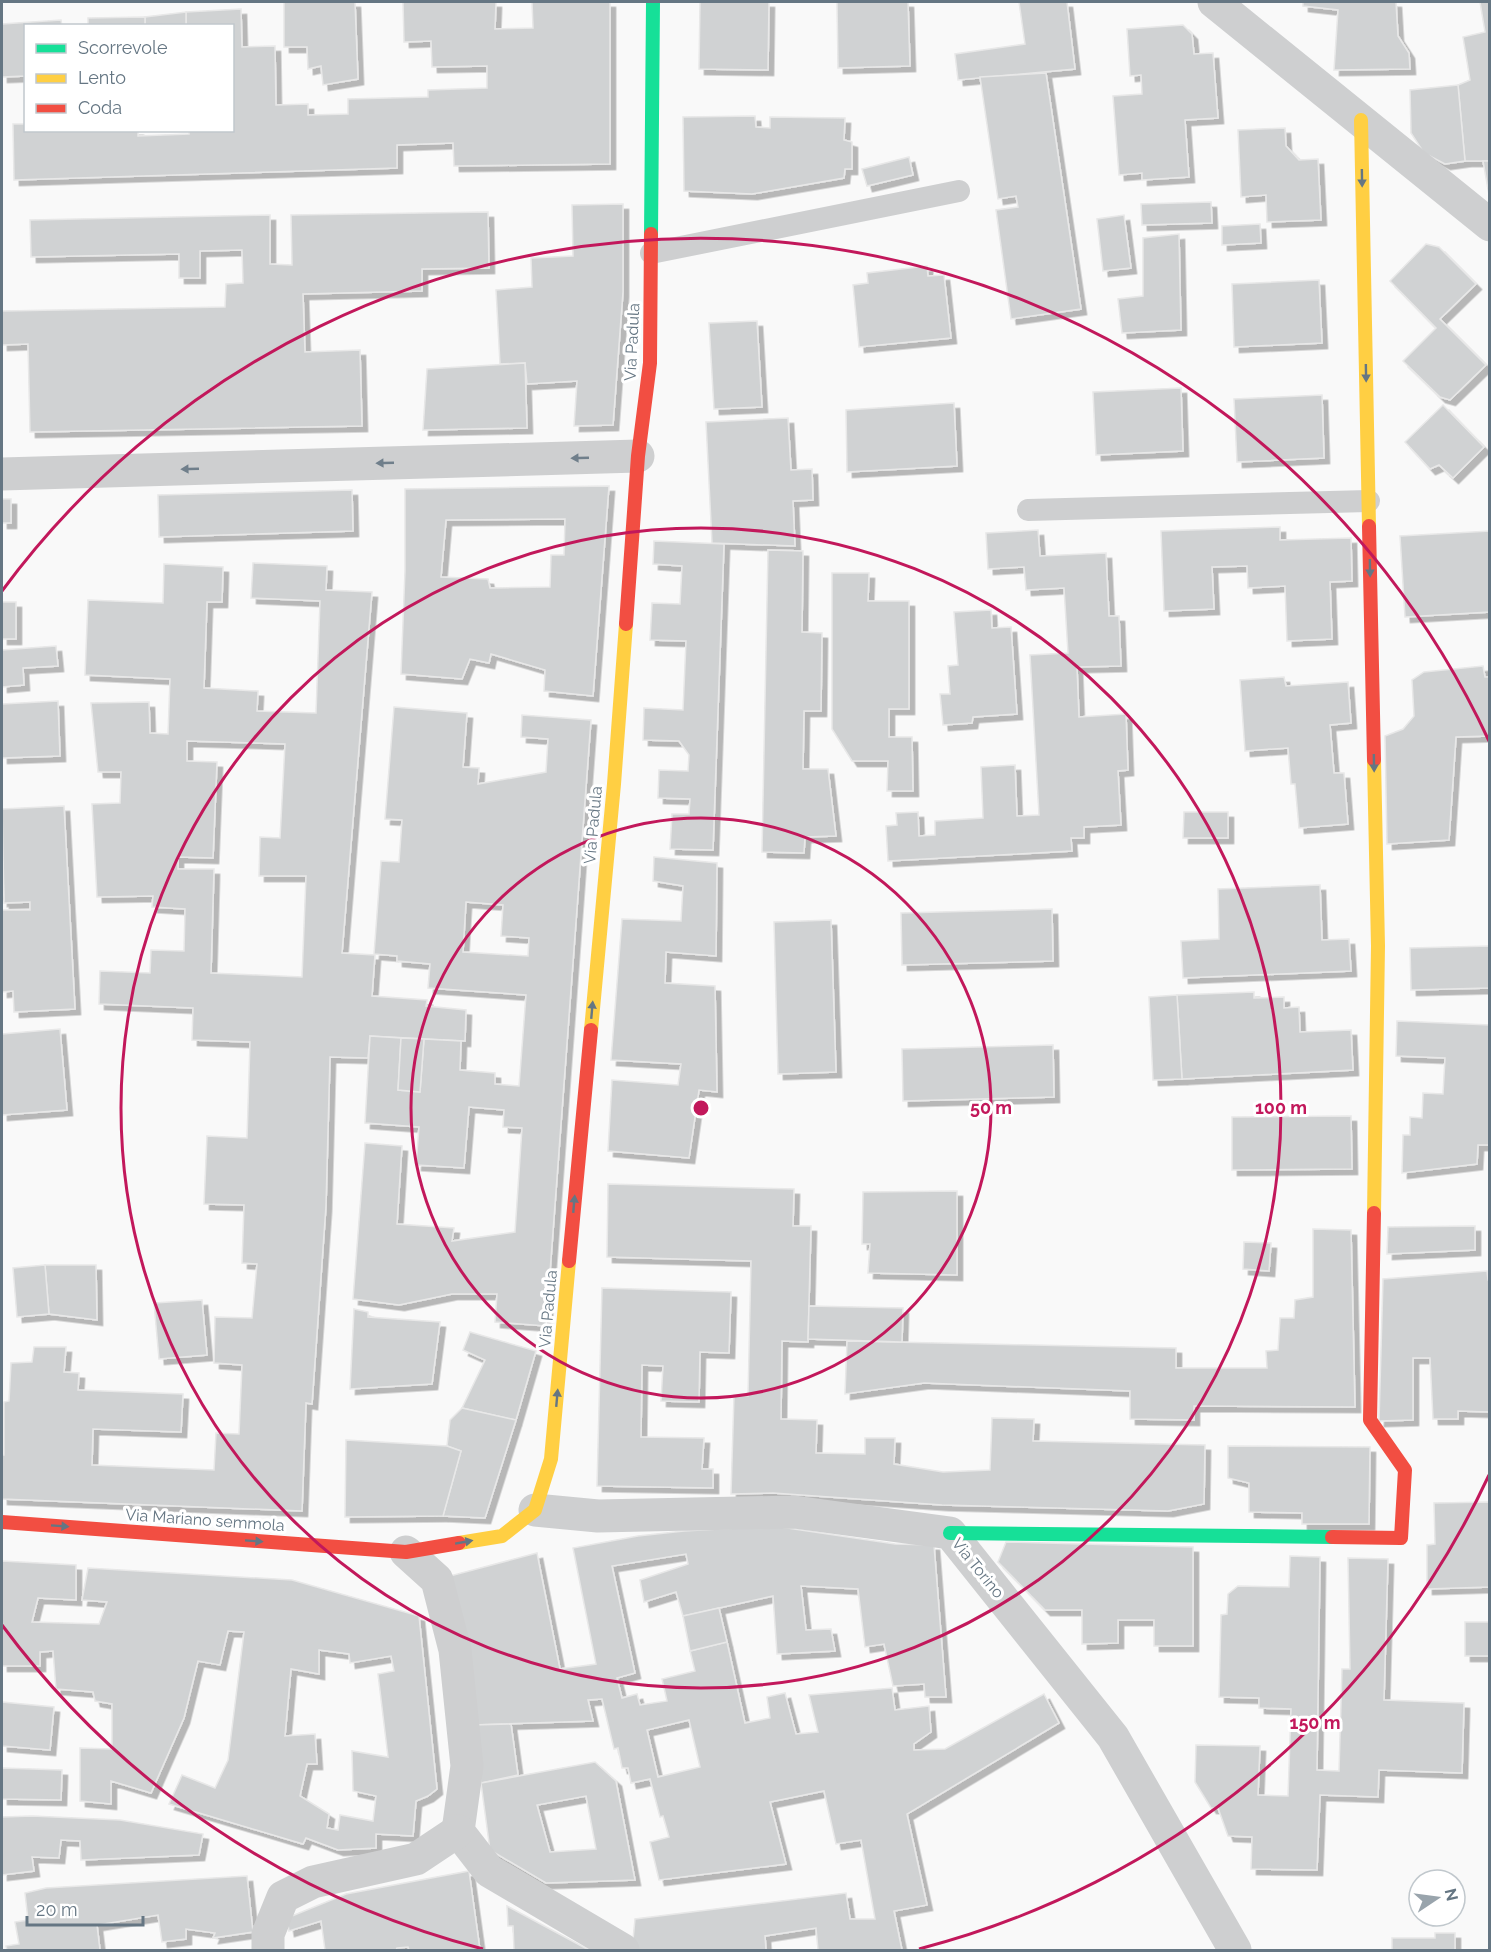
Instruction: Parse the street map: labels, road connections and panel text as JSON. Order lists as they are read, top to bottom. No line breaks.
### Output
{"streets":{"street":["Via Padula","Via Mariano semmola","Via Torino"]},"crossings":[["Via Padula","Via Torino"]],"one_way":["Via Padula","Via Mariano semmola"],"legend":["Scorrevole","Lento","Coda"],"scale_bar":"20 m","north":"right","rings":["50 m","100 m","150 m"]}
